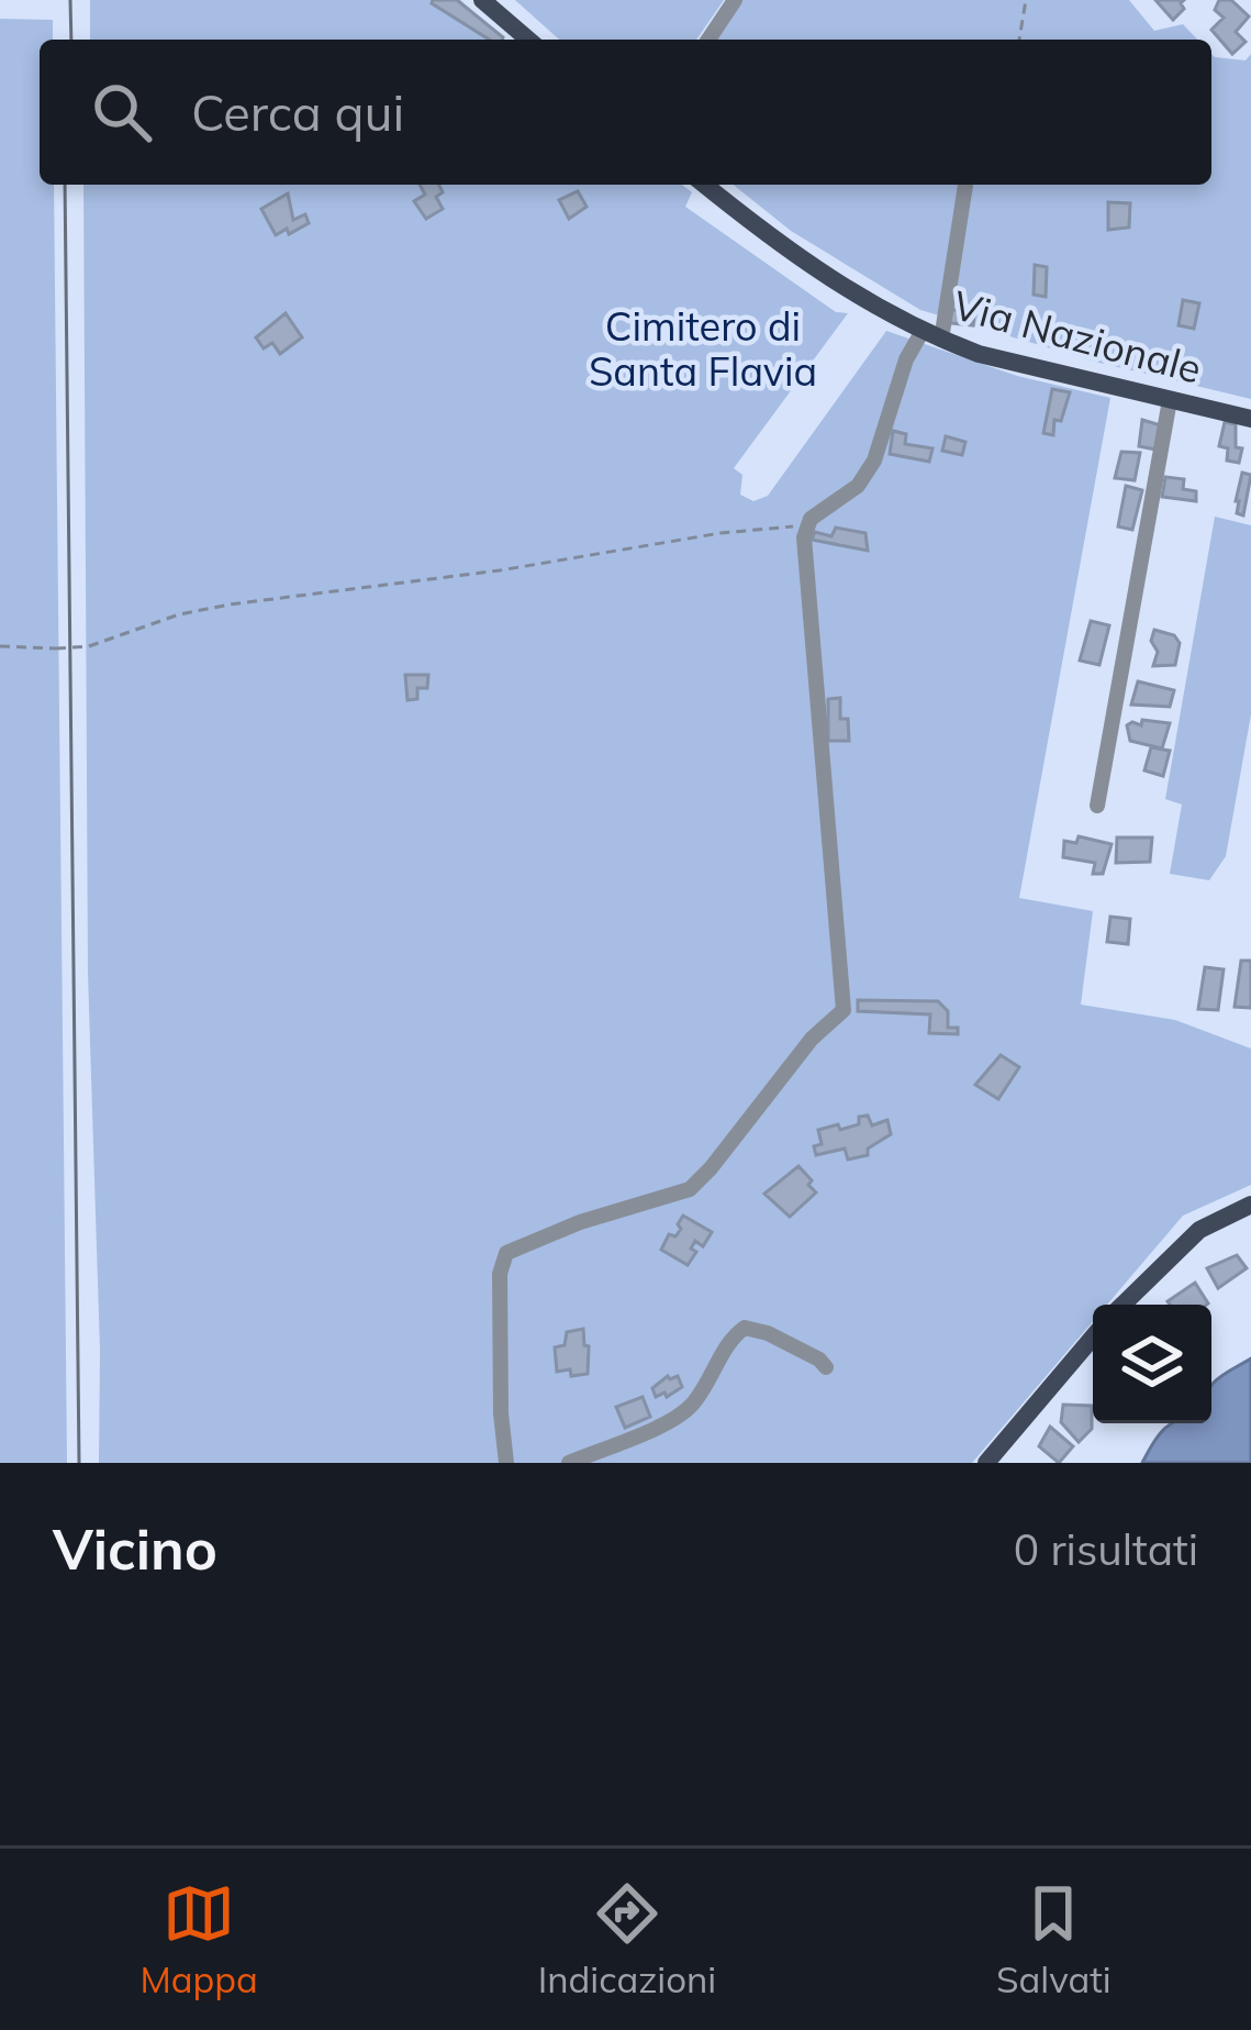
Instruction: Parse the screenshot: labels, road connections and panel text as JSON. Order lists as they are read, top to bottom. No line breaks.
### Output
{"streets":{"main road":["Via Nazionale"]},"parks":["Cimitero di Santa Flavia"],"page":{"search":"Cerca qui","heading":["Vicino","0 risultati"],"nav":["Mappa","Indicazioni","Salvati"]}}
